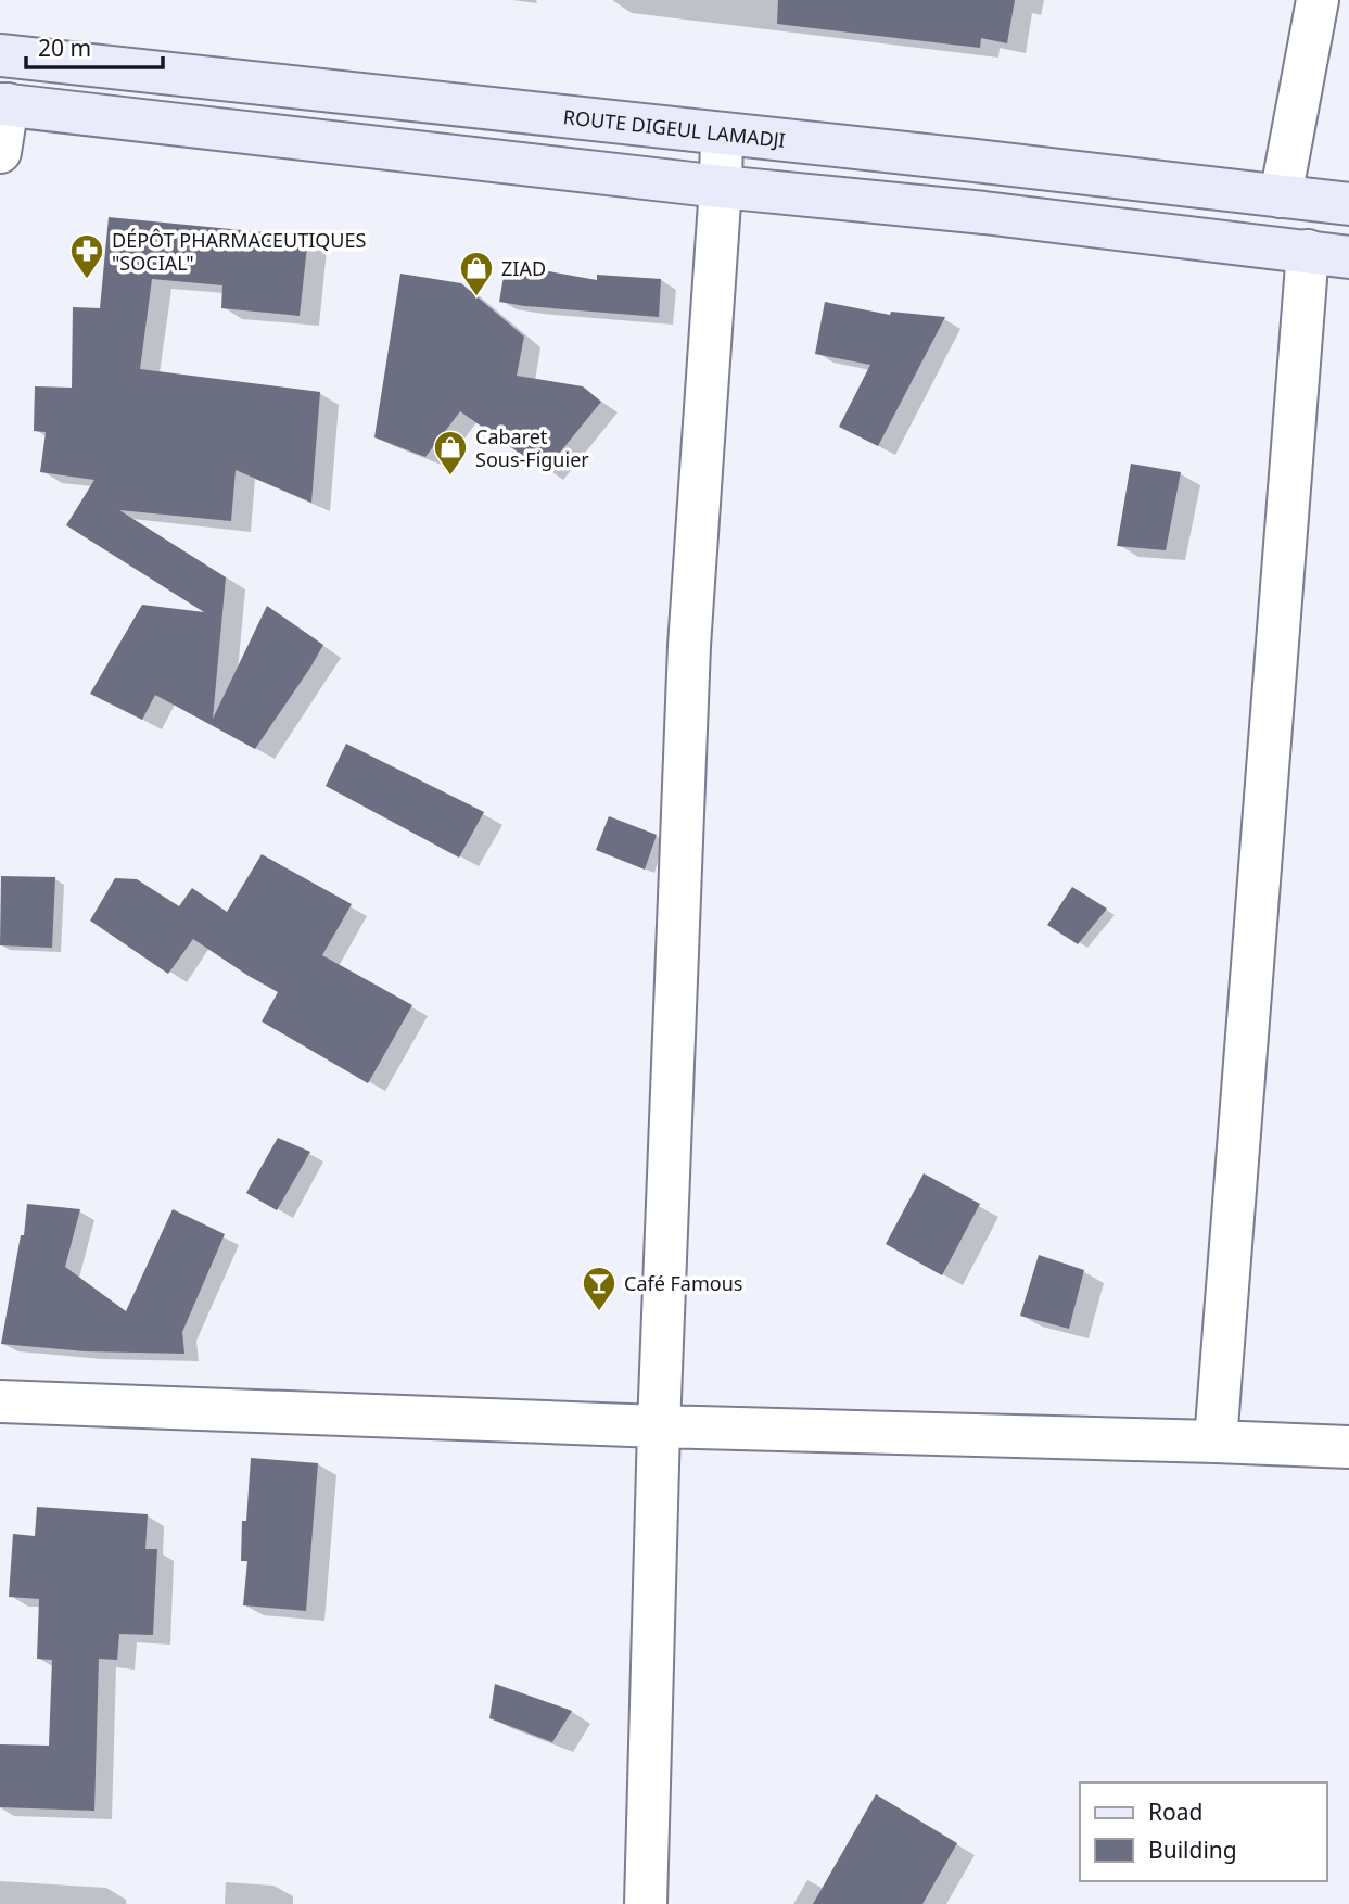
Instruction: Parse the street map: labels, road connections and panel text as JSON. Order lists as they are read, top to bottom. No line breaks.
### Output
{"streets":{"main road":["ROUTE DIGEUL LAMADJI"]},"places":{"pharmacy":["DÉPÔT PHARMACEUTIQUES \"SOCIAL\""],"shop":["ZIAD","Cabaret Sous-Figuier"],"bar":["Café Famous"]},"legend":["Road","Building"],"scale_bar":"20 m"}
